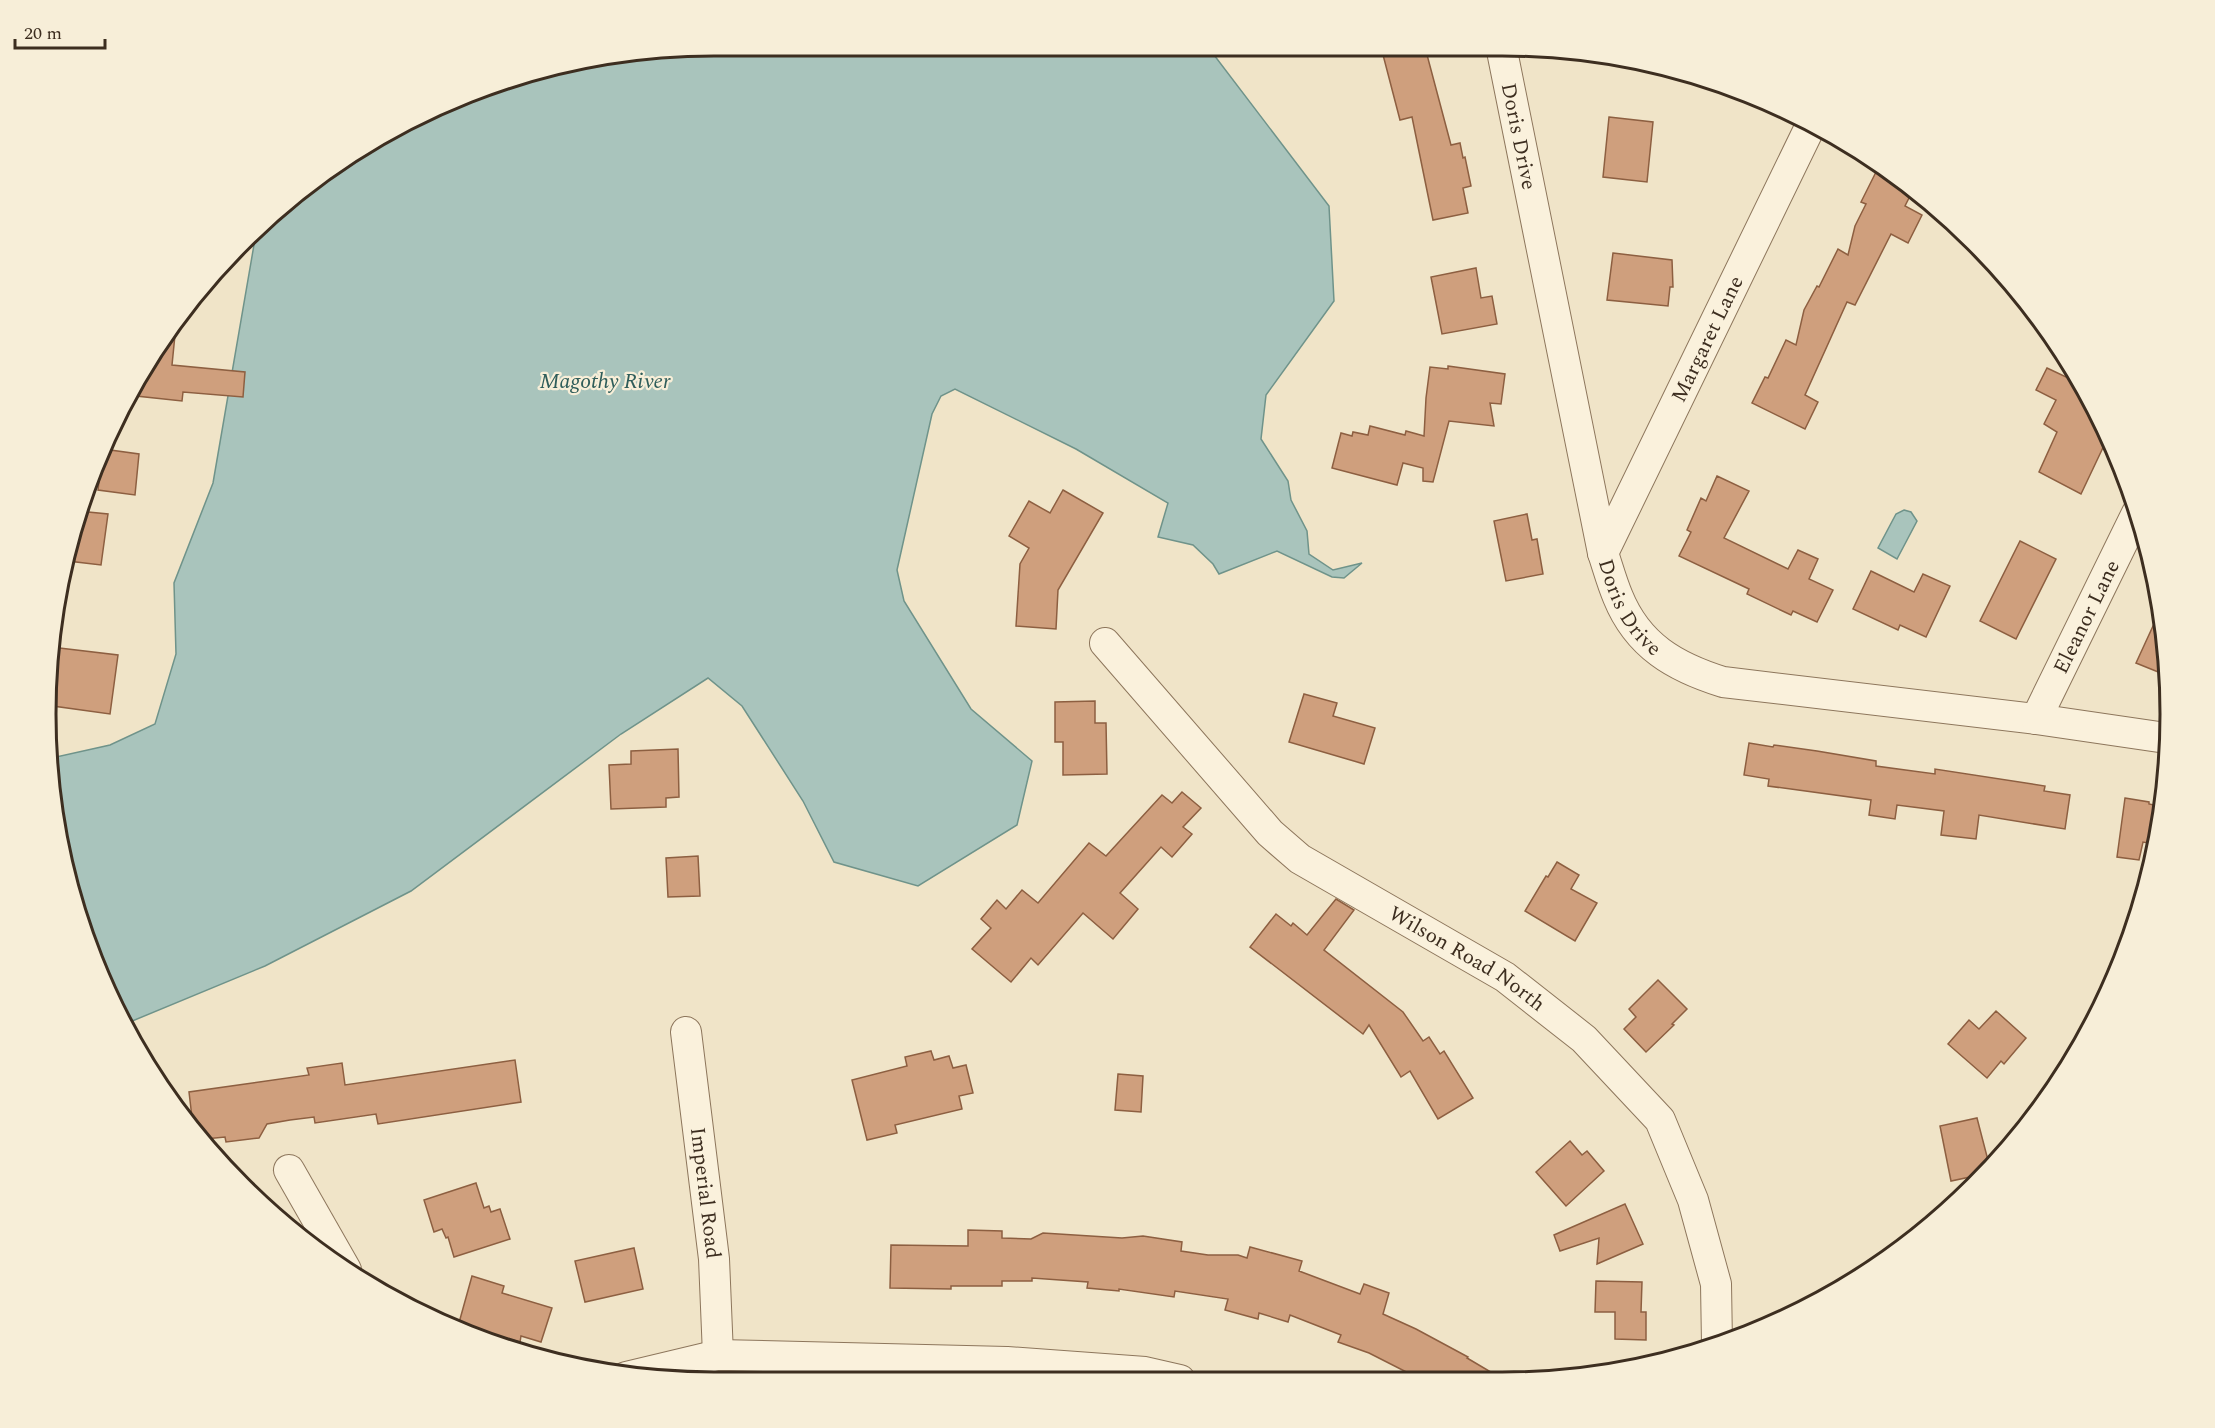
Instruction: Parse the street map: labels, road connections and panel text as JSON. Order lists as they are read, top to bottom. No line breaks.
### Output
{"streets":{"street":["Doris Drive","Margaret Lane","Eleanor Lane","Wilson Road North","Imperial Road"]},"crossings":[["Doris Drive","Margaret Lane"],["Doris Drive","Eleanor Lane"]],"water":["Magothy River"],"scale_bar":"20 m"}
